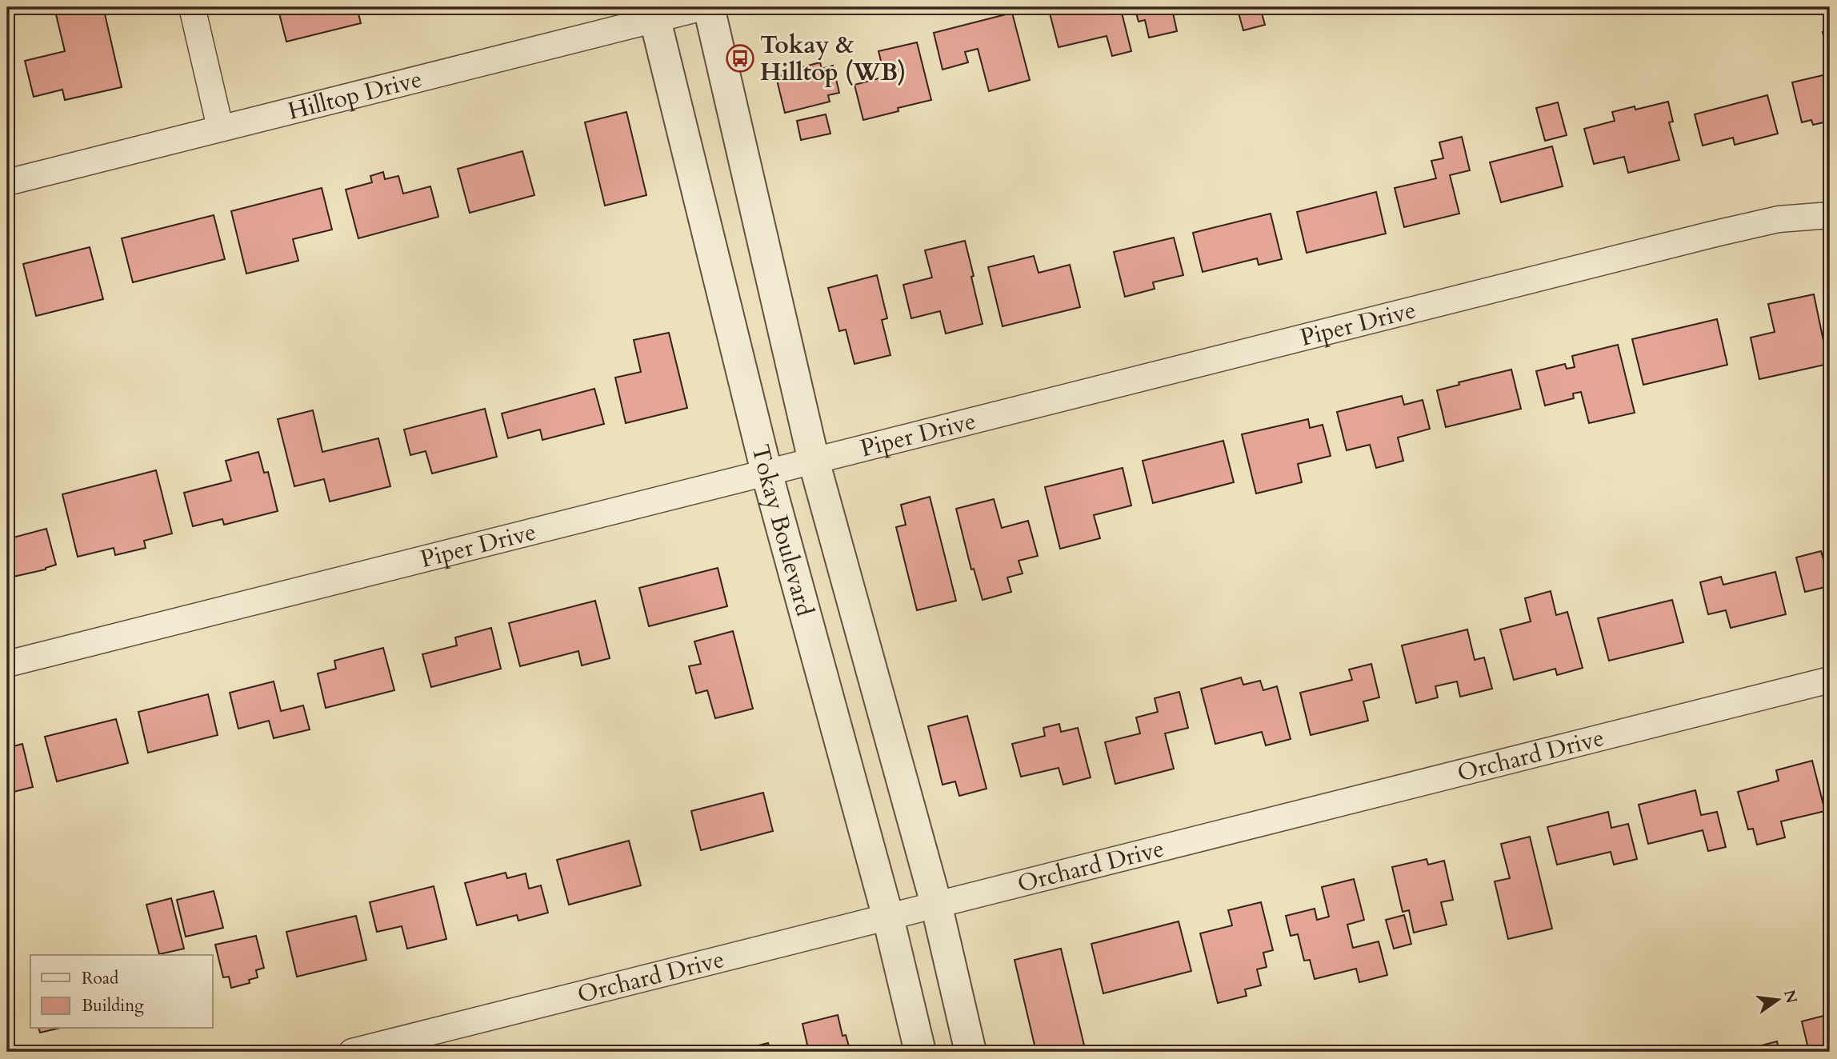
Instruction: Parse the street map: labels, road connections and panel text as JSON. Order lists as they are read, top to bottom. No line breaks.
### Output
{"streets":{"street":["Hilltop Drive","Piper Drive","Tokay Boulevard","Orchard Drive"]},"crossings":[["Hilltop Drive","Tokay Boulevard"],["Piper Drive","Tokay Boulevard"],["Tokay Boulevard","Orchard Drive"]],"places":{"bus stop":["Tokay & Hilltop (WB)"]},"legend":["Road","Building"],"north":"right"}
